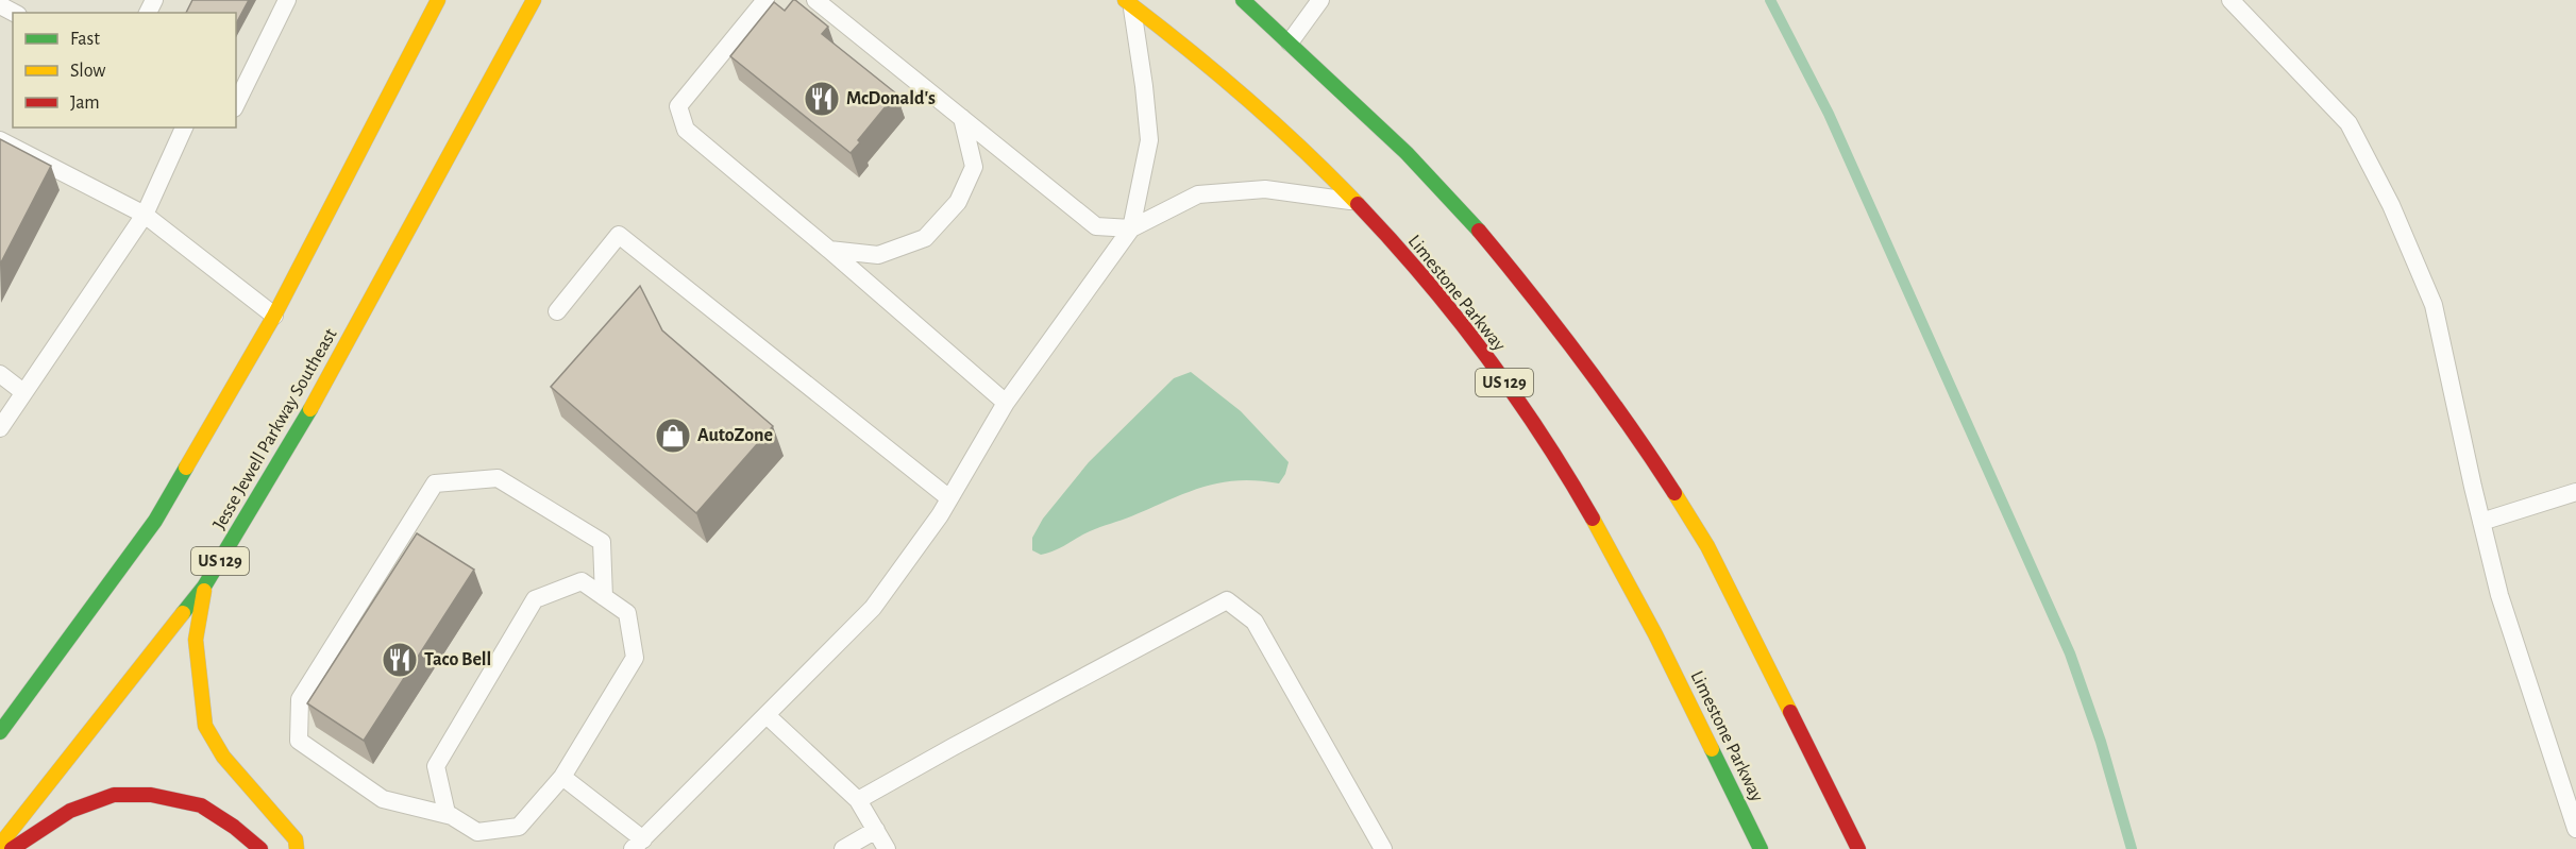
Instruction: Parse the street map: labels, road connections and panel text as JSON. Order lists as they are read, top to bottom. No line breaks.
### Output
{"streets":{"main road":["Limestone Parkway","US 129","Jesse Jewell Parkway Southeast"]},"places":{"restaurant":["McDonald's","Taco Bell"],"shop":["AutoZone"]},"legend":["Fast","Slow","Jam"]}
